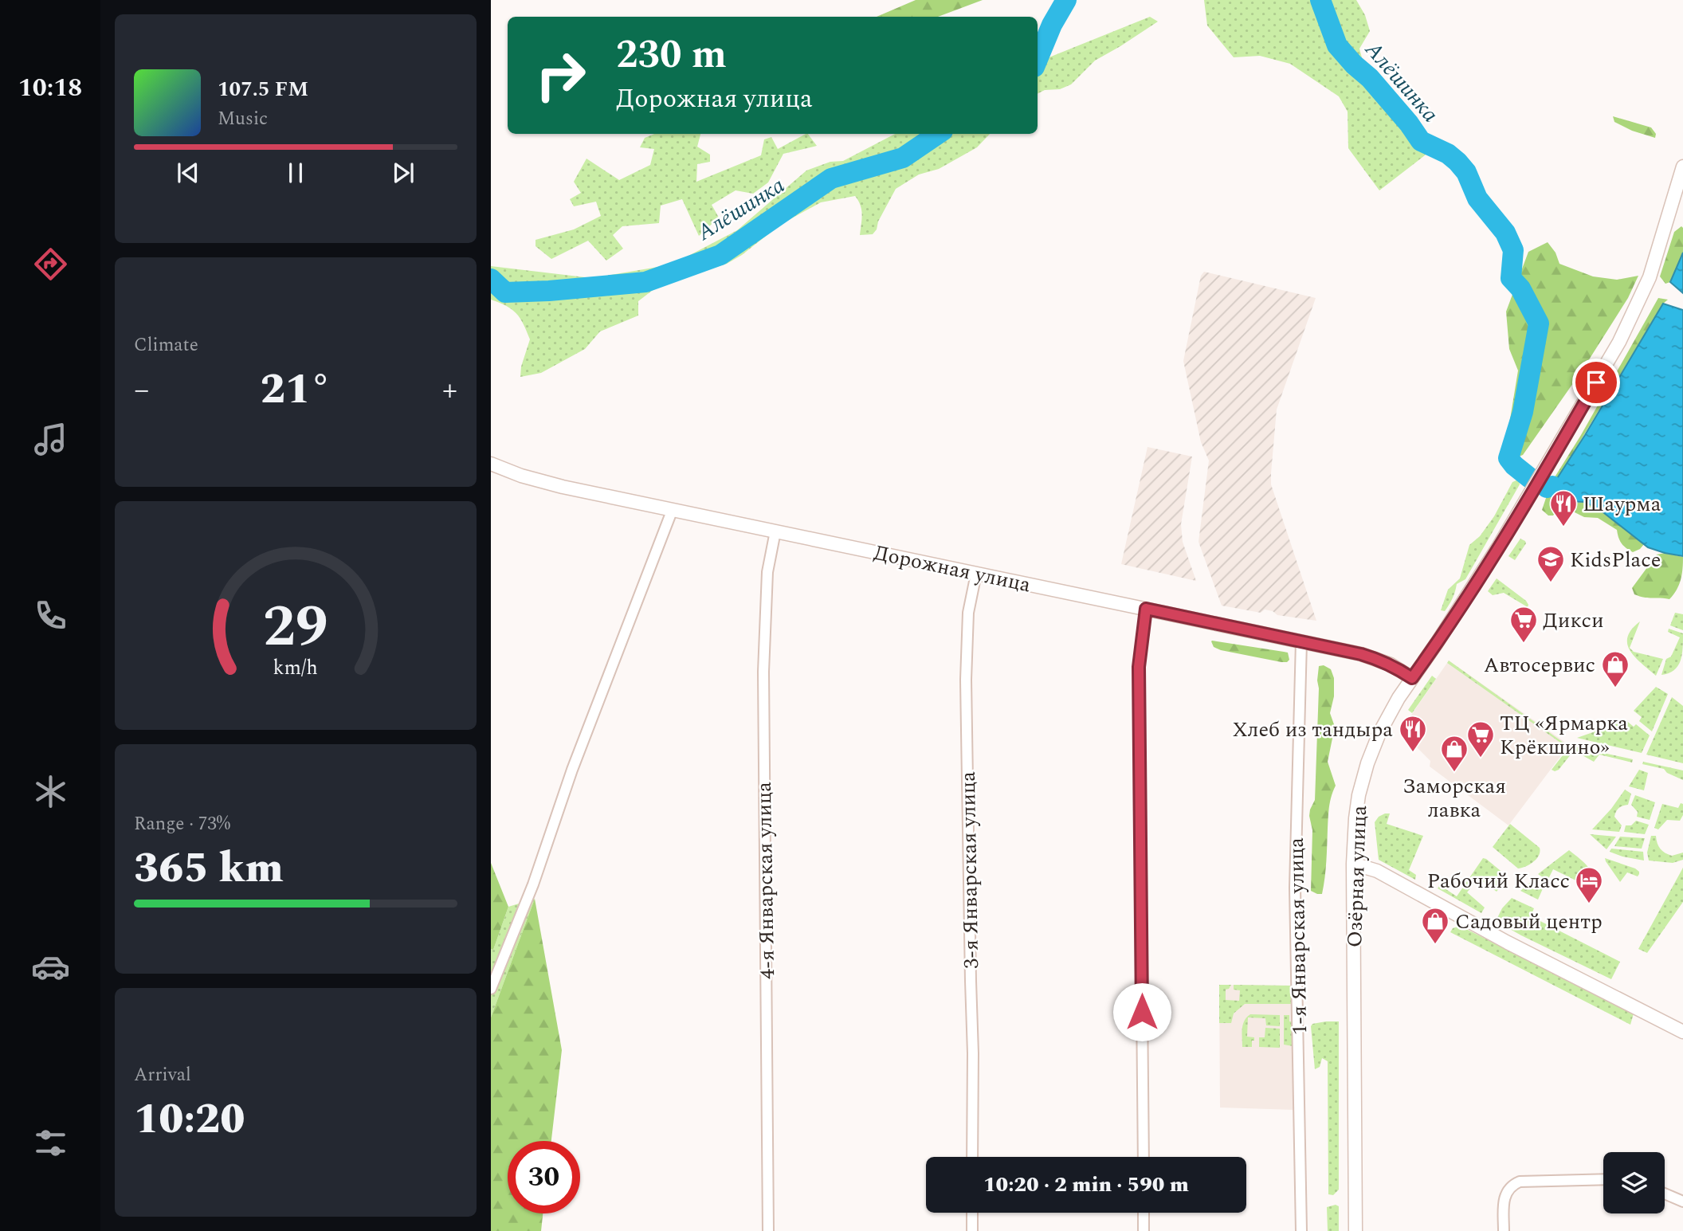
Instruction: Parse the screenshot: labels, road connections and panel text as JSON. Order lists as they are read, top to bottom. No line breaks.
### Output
{"streets":{"street":["Дорожная улица","3-я Январская улица","Озёрная улица","4-я Январская улица","1-я Январская улица"]},"crossings":[["Дорожная улица","3-я Январская улица"],["Дорожная улица","Озёрная улица"],["Дорожная улица","4-я Январская улица"],["Дорожная улица","1-я Январская улица"]],"water":["Алёшинка"],"places":{"restaurant":["Шаурма","Хлеб из тандыра"],"school or university":["KidsPlace"],"supermarket":["Дикси","ТЦ «Ярмарка Крёкшино»"],"shop":["Автосервис","Заморская лавка","Садовый центр"],"hotel":["Рабочий Класс"]},"page":{"tabs":"10:18","turn":["230 m","Дорожная улица"],"song":["107.5 FM","Music"],"tile":["Climate",["Range · 73%","365 km"],["Arrival","10:20"]],"heat":["−","21°","+"],"limit":"30","trip":"10:20 · 2 min · 590 m","gauge":["29","km/h"]}}
